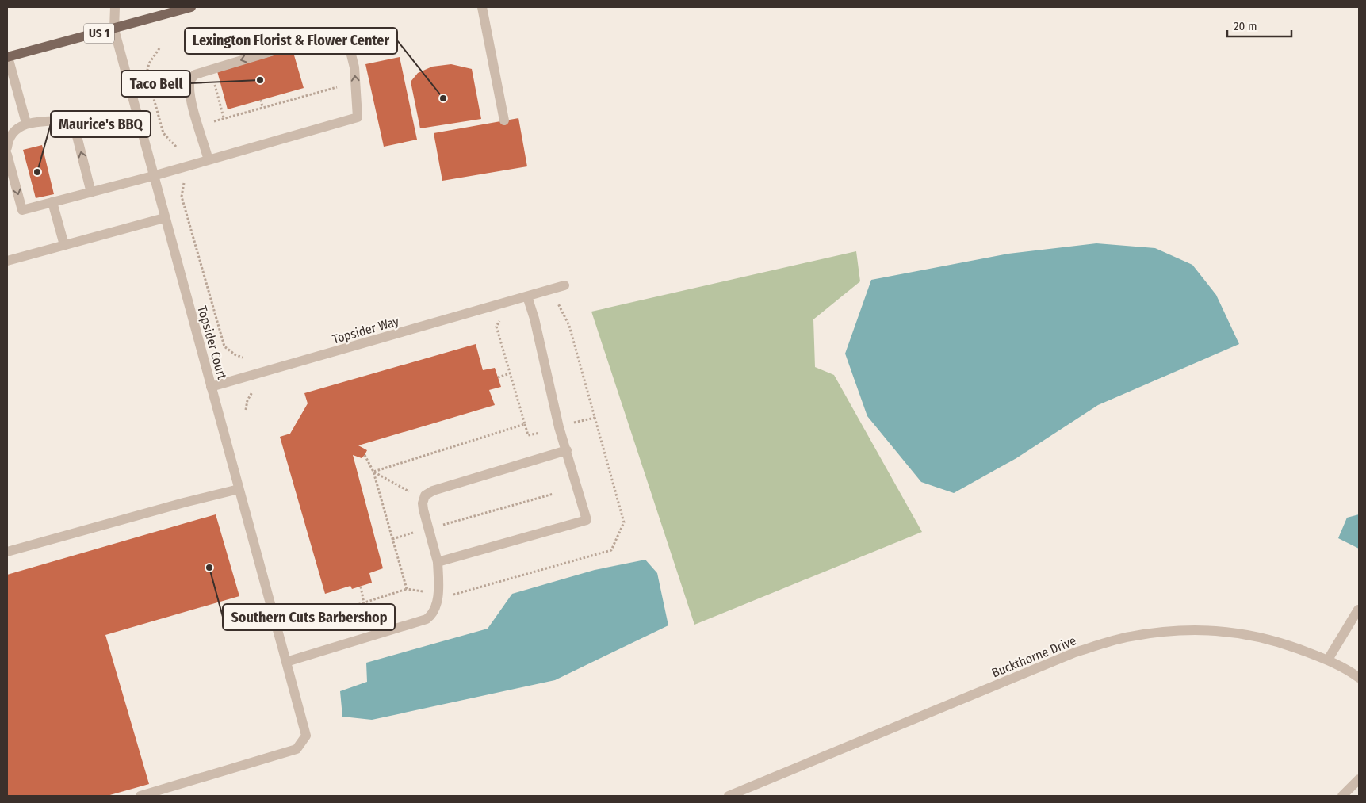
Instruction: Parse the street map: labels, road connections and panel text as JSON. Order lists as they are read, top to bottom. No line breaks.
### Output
{"streets":{"main road":["US 1"],"street":["Topsider Way","Topsider Court","Buckthorne Drive"]},"crossings":[["US 1","Topsider Court"],["Topsider Way","Topsider Court"]],"places":["Taco Bell","Lexington Florist & Flower Center","Maurice's BBQ","Southern Cuts Barbershop"],"scale_bar":"20 m"}
